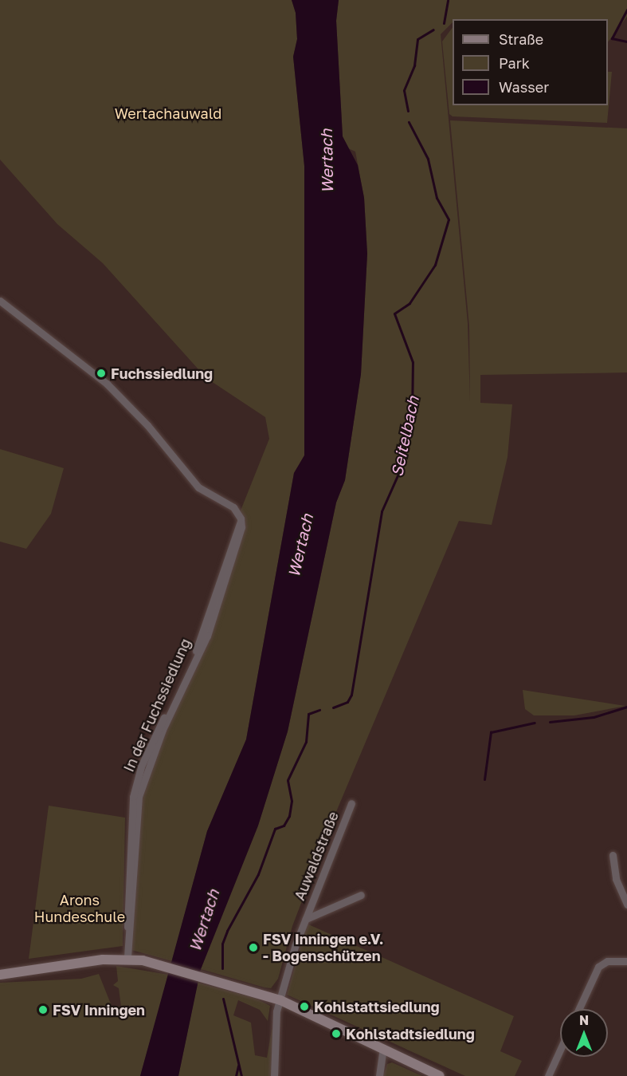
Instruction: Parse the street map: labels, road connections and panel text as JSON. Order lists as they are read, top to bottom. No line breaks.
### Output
{"streets":{"street":["In der Fuchssiedlung","Auwaldstraße"]},"water":["Wertach","Seitelbach"],"parks":["Wertachauwald","Arons Hundeschule"],"places":["Fuchssiedlung","FSV Inningen e.V. - Bogenschützen","Kohlstattsiedlung","FSV Inningen","Kohlstadtsiedlung"],"legend":["Straße","Park","Wasser"],"north":"top"}
